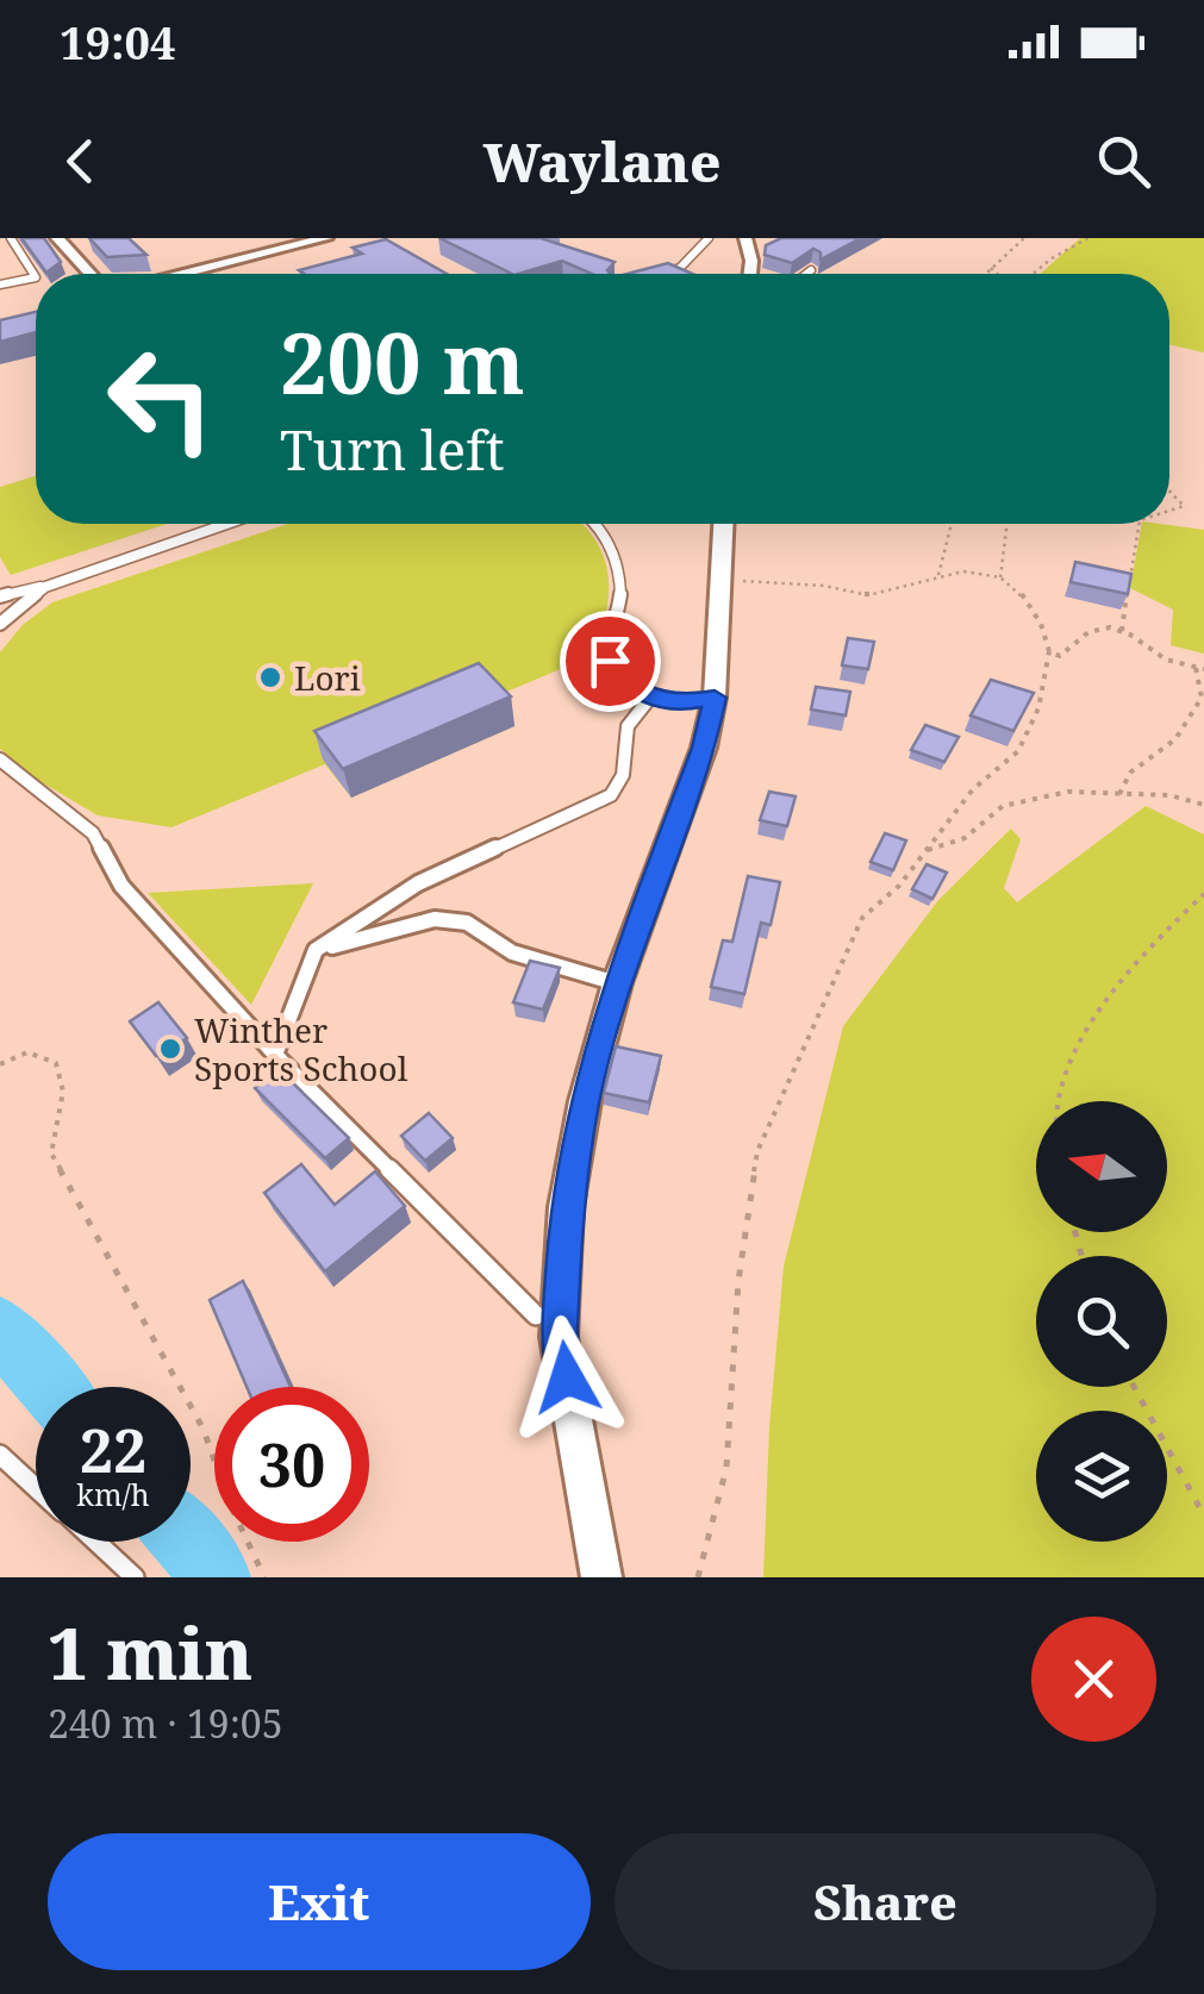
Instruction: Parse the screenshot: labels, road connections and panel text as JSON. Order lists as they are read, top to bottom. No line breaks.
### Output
{"places":["Lori","Winther Sports School"],"north":"left","page":{"status":"19:04","header":"Waylane","turn":["200 m","Turn left"],"speed":"22 km/h","limit":"30","heading":["1 min","240 m · 19:05"],"buttons":["Exit","Share"]}}
